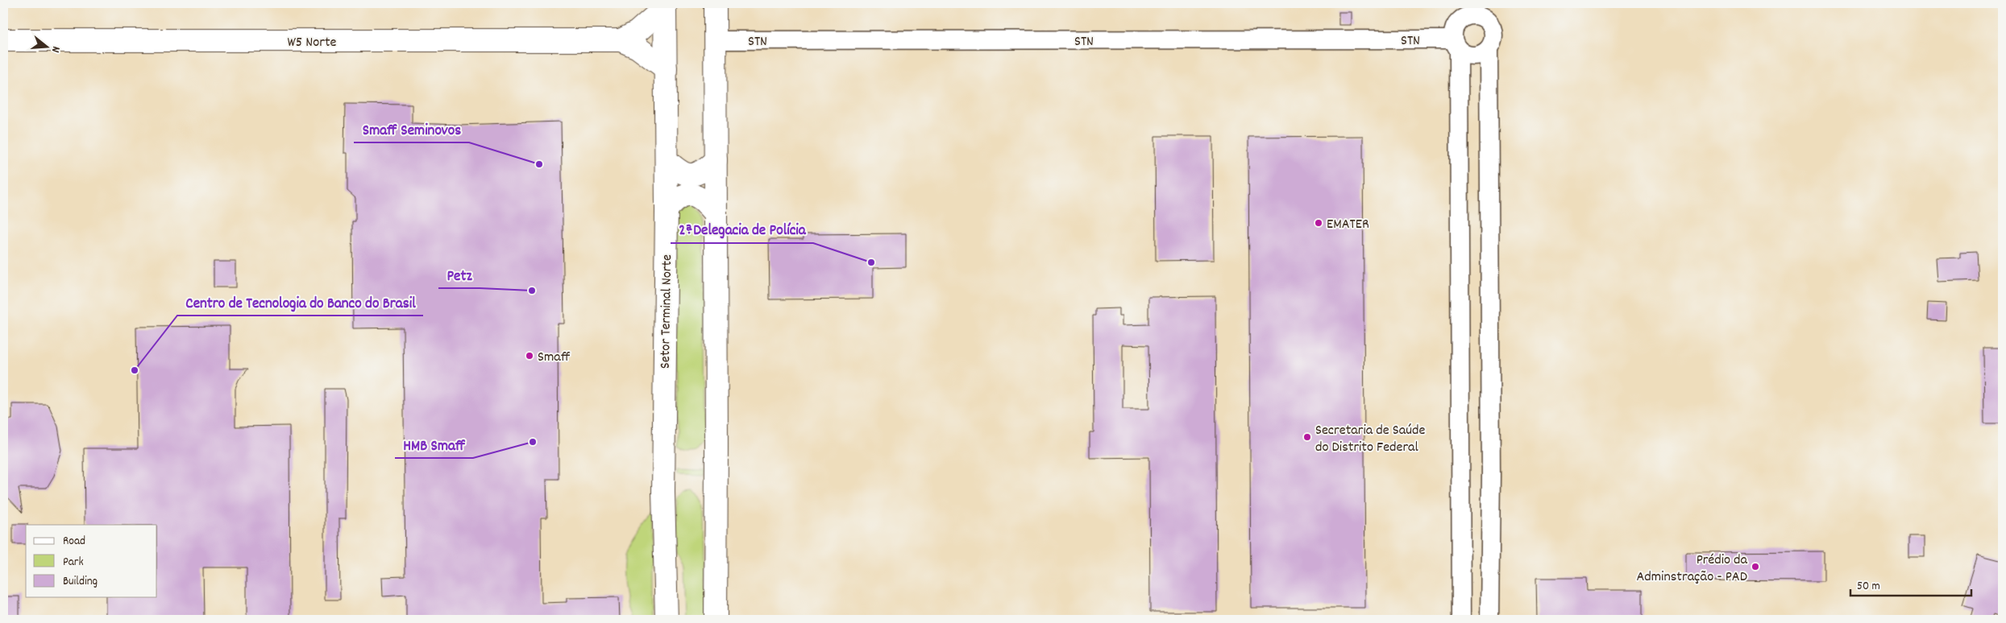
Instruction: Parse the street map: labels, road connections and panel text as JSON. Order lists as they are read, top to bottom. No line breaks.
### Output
{"streets":{"main road":["W5 Norte","Setor Terminal Norte"],"street":["STN"]},"crossings":[["W5 Norte","Setor Terminal Norte"]],"places":["Smaff Seminovos","EMATER","2ªDelegacia de Polícia","Petz","Smaff","Centro de Tecnologia do Banco do Brasil","Secretaria de Saúde do Distrito Federal","HMB Smaff","Prédio da Adminstração - PAD"],"legend":["Road","Park","Building"],"scale_bar":"50 m","north":"right"}
